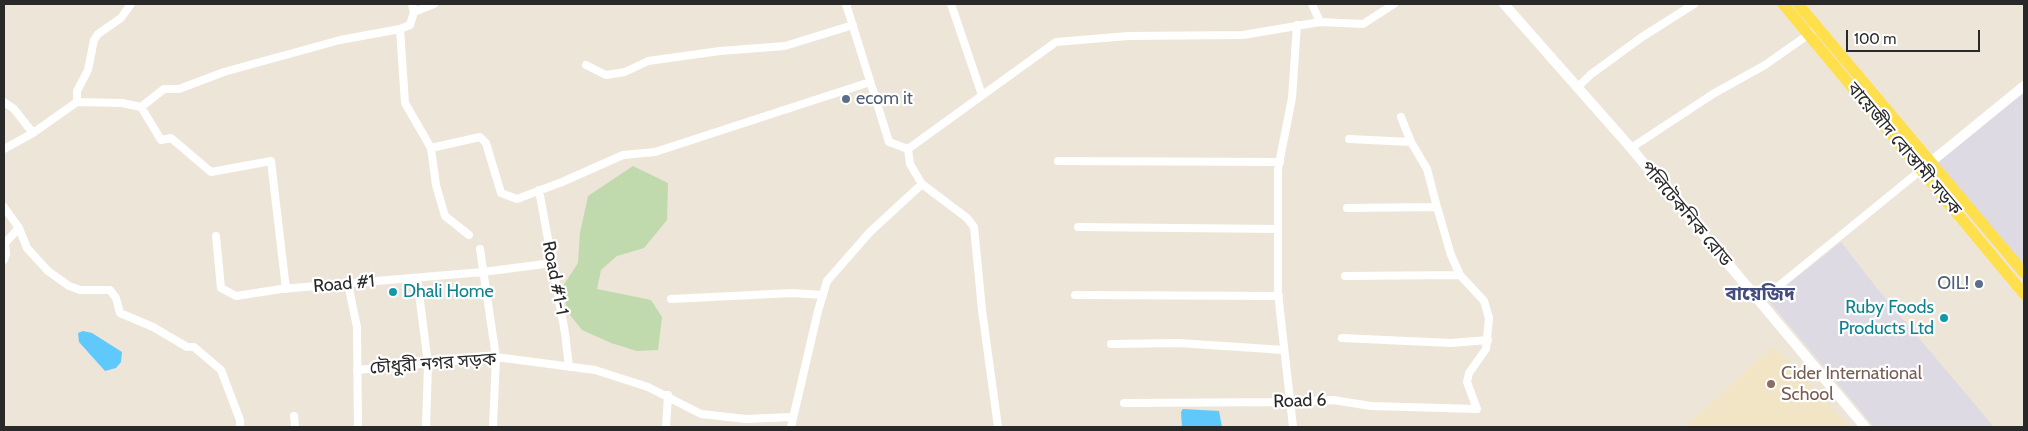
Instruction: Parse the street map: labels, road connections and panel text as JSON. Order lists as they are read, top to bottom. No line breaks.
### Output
{"streets":{"main road":["বায়েজীদ বোস্তামী সড়ক","পলিটেকনিক রোড"],"street":["Road #1-1","Road #1","চৌধুরী নগর সড়ক","Road 6"]},"crossings":[["Road #1-1","Road #1"],["Road #1-1","চৌধুরী নগর সড়ক"]],"districts":["বায়েজিদ"],"places":["ecom it","OIL!","Dhali Home","Ruby Foods Products Ltd","Cider International School"],"scale_bar":"100 m"}
